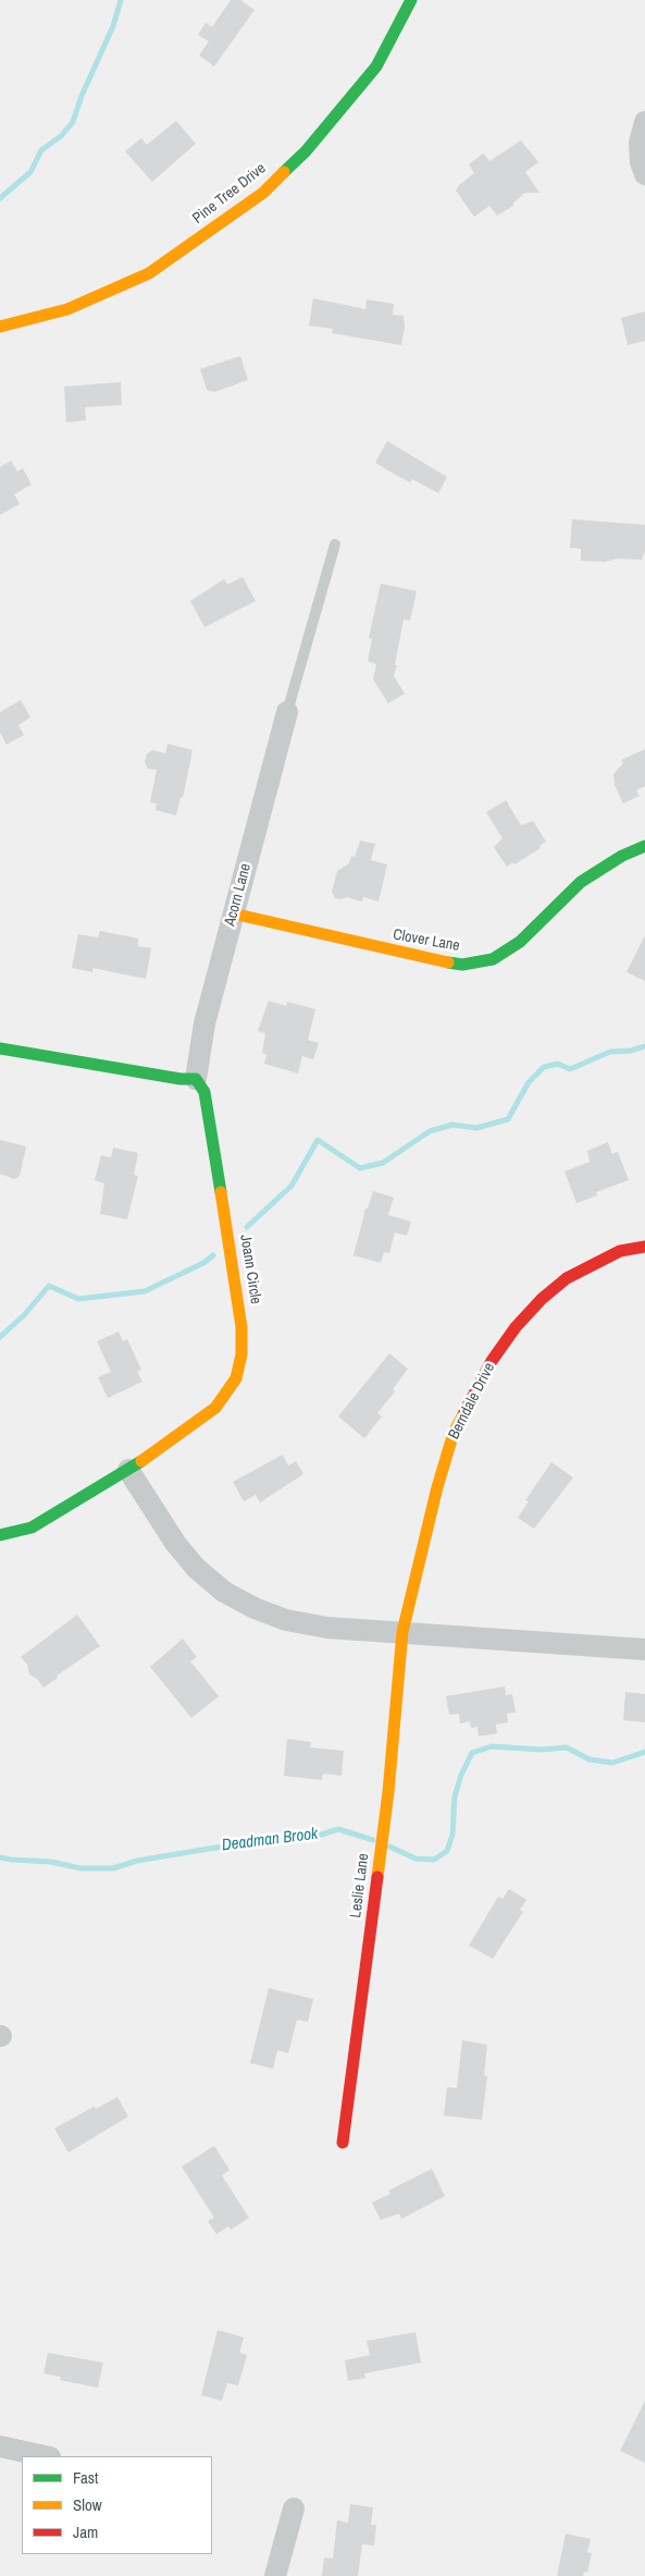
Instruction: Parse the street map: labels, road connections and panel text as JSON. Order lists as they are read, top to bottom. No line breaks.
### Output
{"streets":{"street":["Pine Tree Drive","Acorn Lane","Clover Lane","Joann Circle","Berndale Drive","Leslie Lane"]},"crossings":[["Acorn Lane","Clover Lane"],["Acorn Lane","Joann Circle"],["Berndale Drive","Leslie Lane"]],"water":["Deadman Brook"],"legend":["Fast","Slow","Jam"]}
